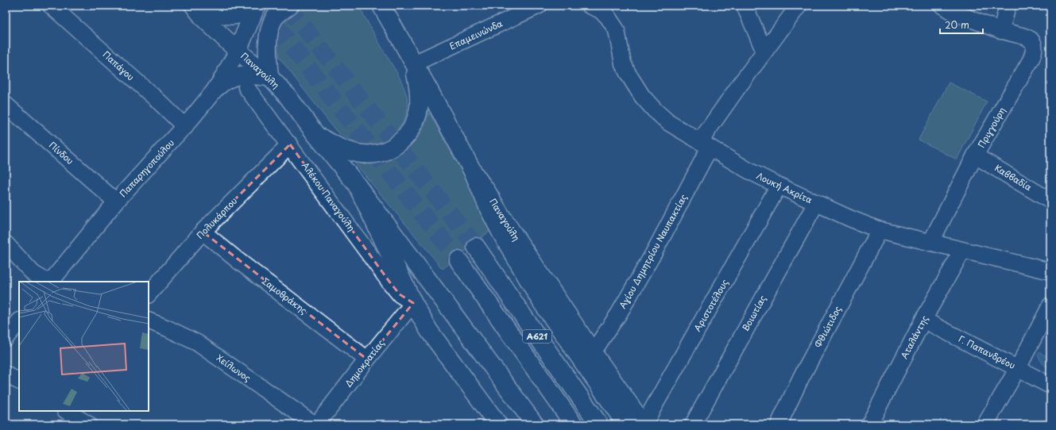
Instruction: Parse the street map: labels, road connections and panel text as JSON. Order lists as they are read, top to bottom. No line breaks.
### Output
{"streets":{"main road":["Παναγούλη","Α621"],"street":["Επαμεινώνδα","Παπάγου","Πριγγούρη","Πίνδου","Παπαρηγοπούλου","Καββαδία","Λουκή Ακρίτα","Αλέκου Παναγούλη","Πολυκάρπου","Αγίου Δημητρίου Ναυπακτίας","Σαμοθράκης","Αριστοτέλους","Βοιωτίας","Φθιώτιδος","Αταλάντης","Γ. Παπανδρέου","Δημοκρατίας","Χείλωνος"]},"crossings":[["Επαμεινώνδα","Παναγούλη"],["Παπάγου","Παπαρηγοπούλου"],["Παναγούλη","Παπαρηγοπούλου"],["Παναγούλη","Αγίου Δημητρίου Ναυπακτίας"],["Παναγούλη","Αριστοτέλους"],["Πριγγούρη","Καββαδία"],["Πριγγούρη","Λουκή Ακρίτα"],["Πίνδου","Παπαρηγοπούλου"],["Λουκή Ακρίτα","Αγίου Δημητρίου Ναυπακτίας"],["Λουκή Ακρίτα","Αριστοτέλους"],["Λουκή Ακρίτα","Βοιωτίας"],["Λουκή Ακρίτα","Φθιώτιδος"],["Λουκή Ακρίτα","Αταλάντης"],["Αλέκου Παναγούλη","Πολυκάρπου"],["Αλέκου Παναγούλη","Δημοκρατίας"],["Πολυκάρπου","Σαμοθράκης"],["Σαμοθράκης","Δημοκρατίας"],["Αταλάντης","Γ. Παπανδρέου"]],"scale_bar":"20 m"}
